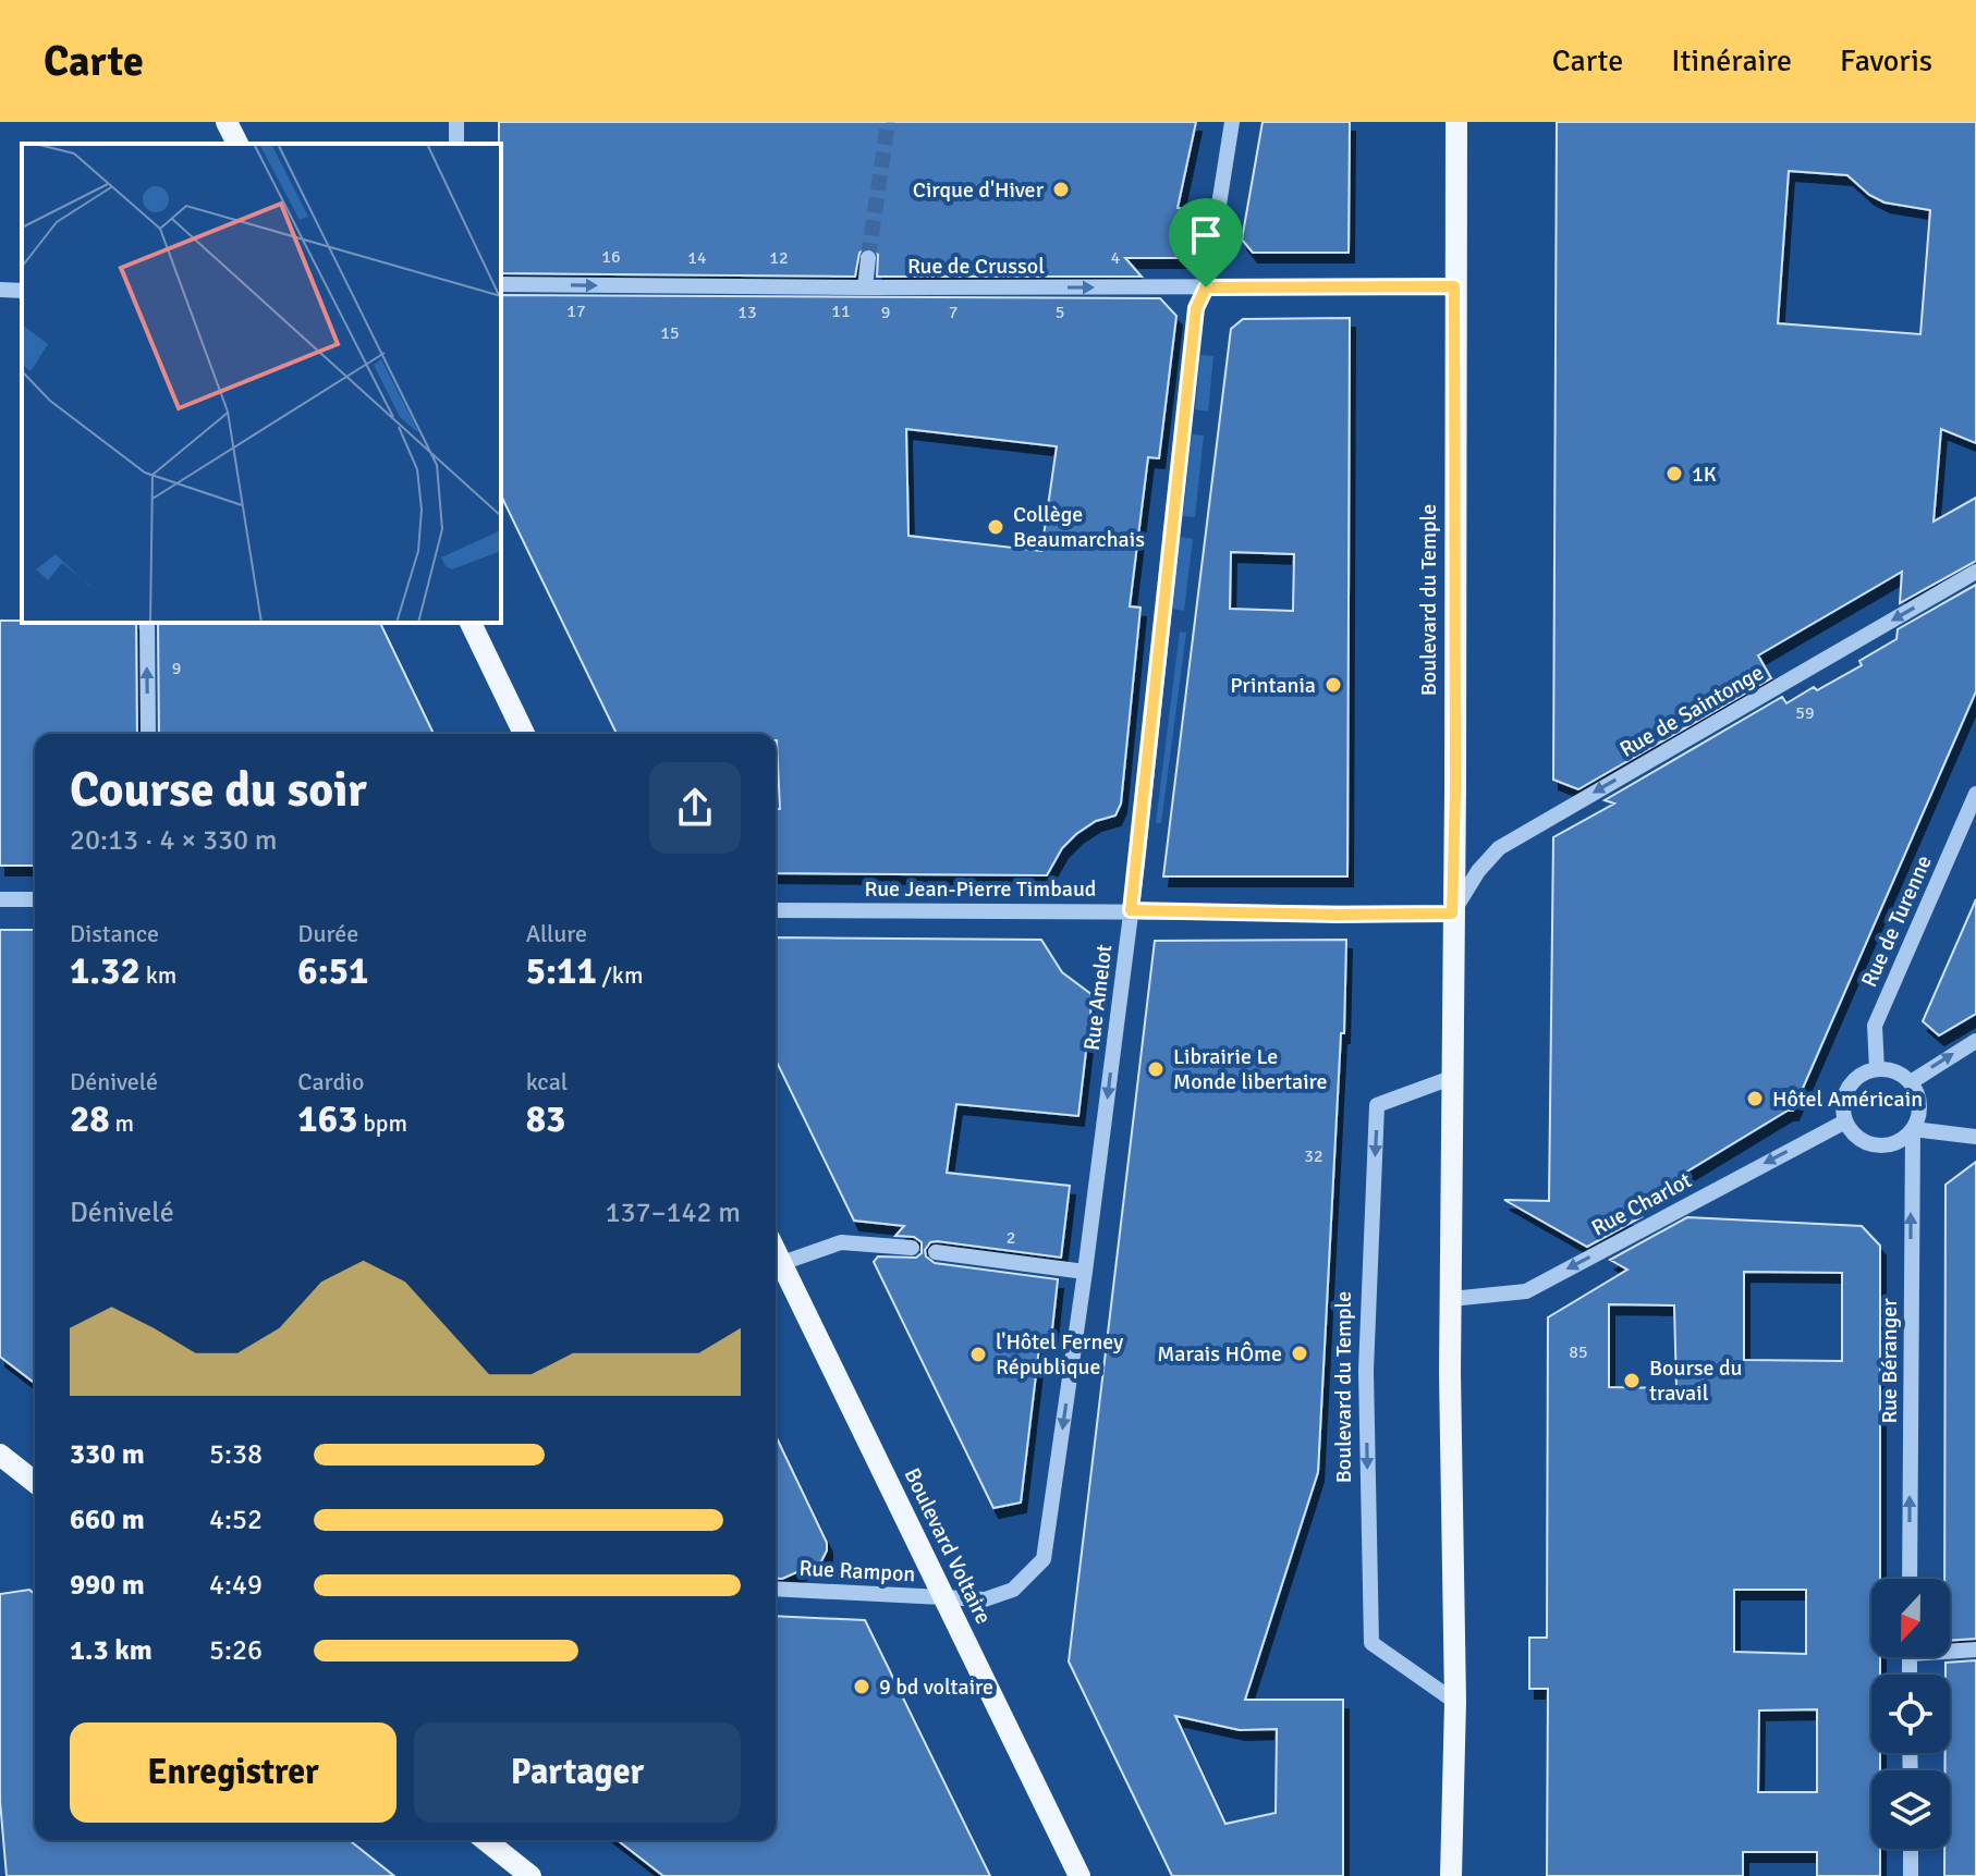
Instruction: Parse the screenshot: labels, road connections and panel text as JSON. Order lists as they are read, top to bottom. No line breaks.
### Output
{"streets":{"main road":["Boulevard du Temple","Boulevard Voltaire"],"street":["Rue de Crussol","Rue de Saintonge","Rue Jean-Pierre Timbaud","Rue de Turenne","Rue Amelot","Rue Charlot","Rue Béranger","Rue Rampon"]},"crossings":[["Rue de Crussol","Boulevard du Temple"],["Rue de Crussol","Rue Amelot"],["Boulevard du Temple","Rue de Saintonge"],["Boulevard du Temple","Rue Jean-Pierre Timbaud"],["Boulevard du Temple","Rue Charlot"],["Rue de Saintonge","Rue Jean-Pierre Timbaud"],["Rue Jean-Pierre Timbaud","Rue Amelot"],["Rue de Turenne","Rue Charlot"],["Rue de Turenne","Rue Béranger"],["Rue Amelot","Boulevard Voltaire"],["Rue Amelot","Rue Rampon"],["Rue Charlot","Rue Béranger"],["Boulevard Voltaire","Rue Rampon"]],"one_way":["Rue de Crussol","Rue de Saintonge","Rue Amelot","Rue Charlot","Rue Béranger"],"places":["Cirque d'Hiver","1K","Collège Beaumarchais","Printania","Librairie Le Monde libertaire","Hôtel Américain","Marais HÔme","l'Hôtel Ferney République","Bourse du travail","9 bd voltaire"],"house_numbers":["16","14","12","4","17","11","13","9","7","5","15","9","59","32","2","85"],"north":"bottom","page":{"header":"Carte","nav":["Carte","Itinéraire","Favoris"],"heading":["Course du soir","20:13 · 4 × 330 m"],"stats":[["Distance","1.32 km"],["Durée","6:51"],["Allure","5:11 /km"],["Dénivelé","28 m"],["Cardio","163 bpm"],["kcal","83"]],"chart":["Dénivelé","137–142 m"],"list":[{"name":"330 m","note":"5:38"},{"name":"660 m","note":"4:52"},{"name":"990 m","note":"4:49"},{"name":"1.3 km","note":"5:26"}],"buttons":["Enregistrer","Partager"]}}
